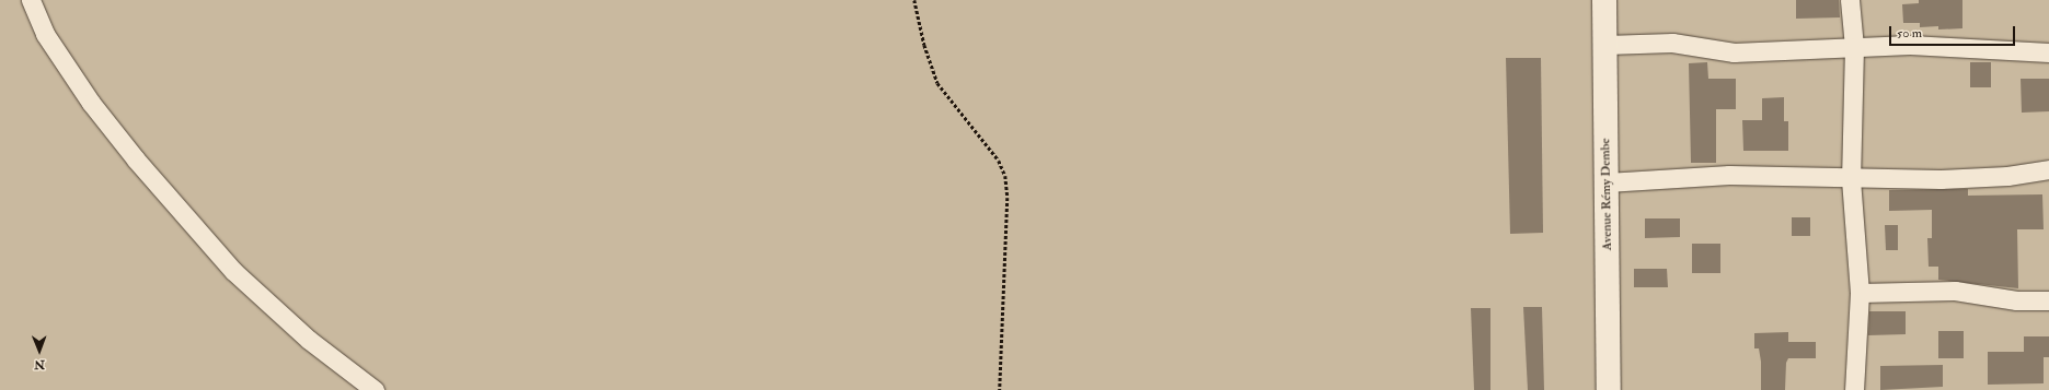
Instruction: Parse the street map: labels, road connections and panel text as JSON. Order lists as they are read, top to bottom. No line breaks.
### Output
{"streets":{"street":["Avenue Rémy Dembe"]},"scale_bar":"50 m","north":"bottom"}
